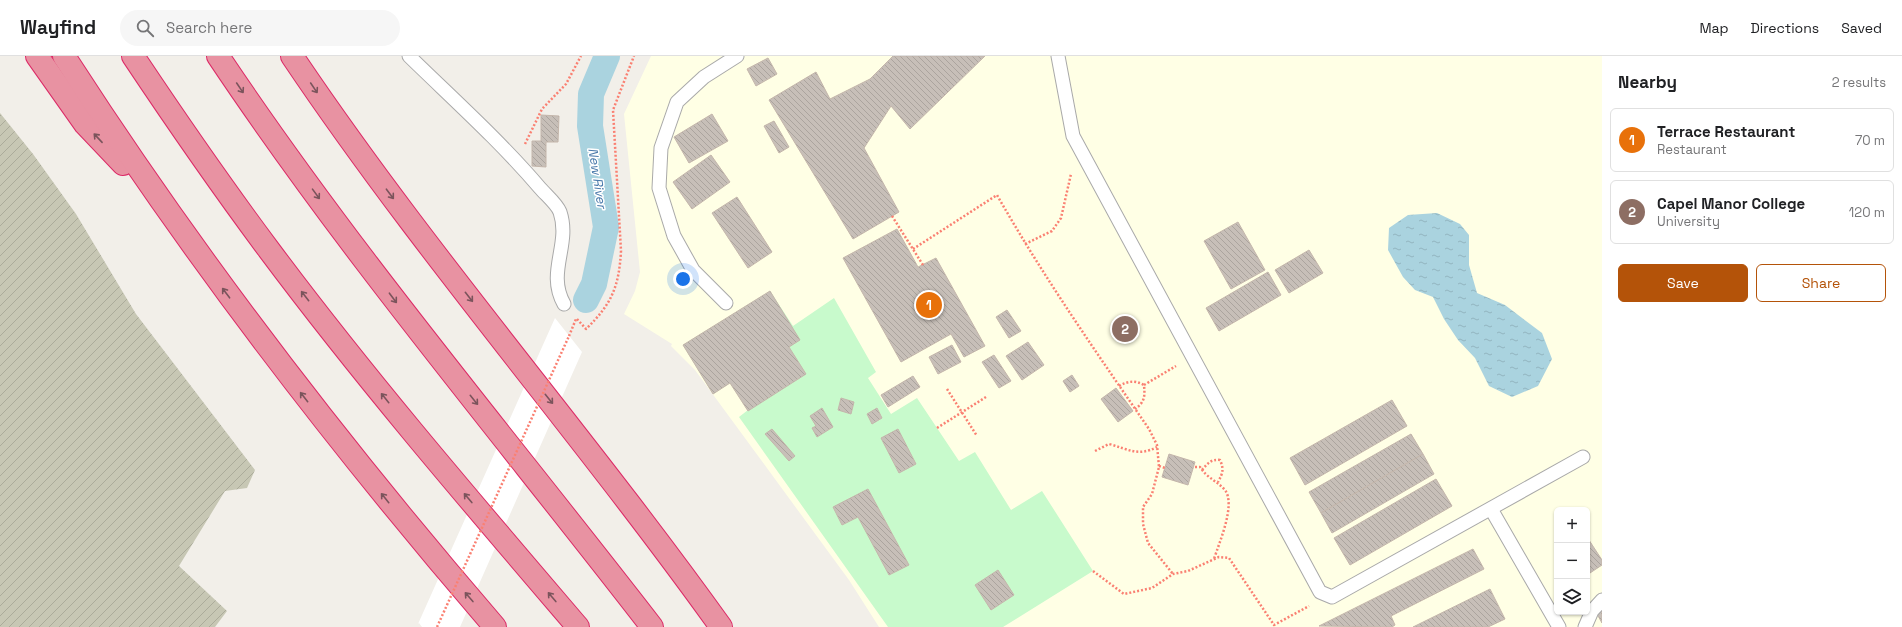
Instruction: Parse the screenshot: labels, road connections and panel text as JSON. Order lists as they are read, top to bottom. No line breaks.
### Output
{"water":["New River"],"page":{"header":"Wayfind","search":"Search here","nav":["Map","Directions","Saved"],"heading":["Nearby","2 results"],"list":[{"mark":"1","name":"Terrace Restaurant","note":"Restaurant","value":"70 m"},{"mark":"2","name":"Capel Manor College","note":"University","value":"120 m"}],"buttons":["Save","Share"],"pins":["1","2"],"map_buttons":["+","−"]}}
